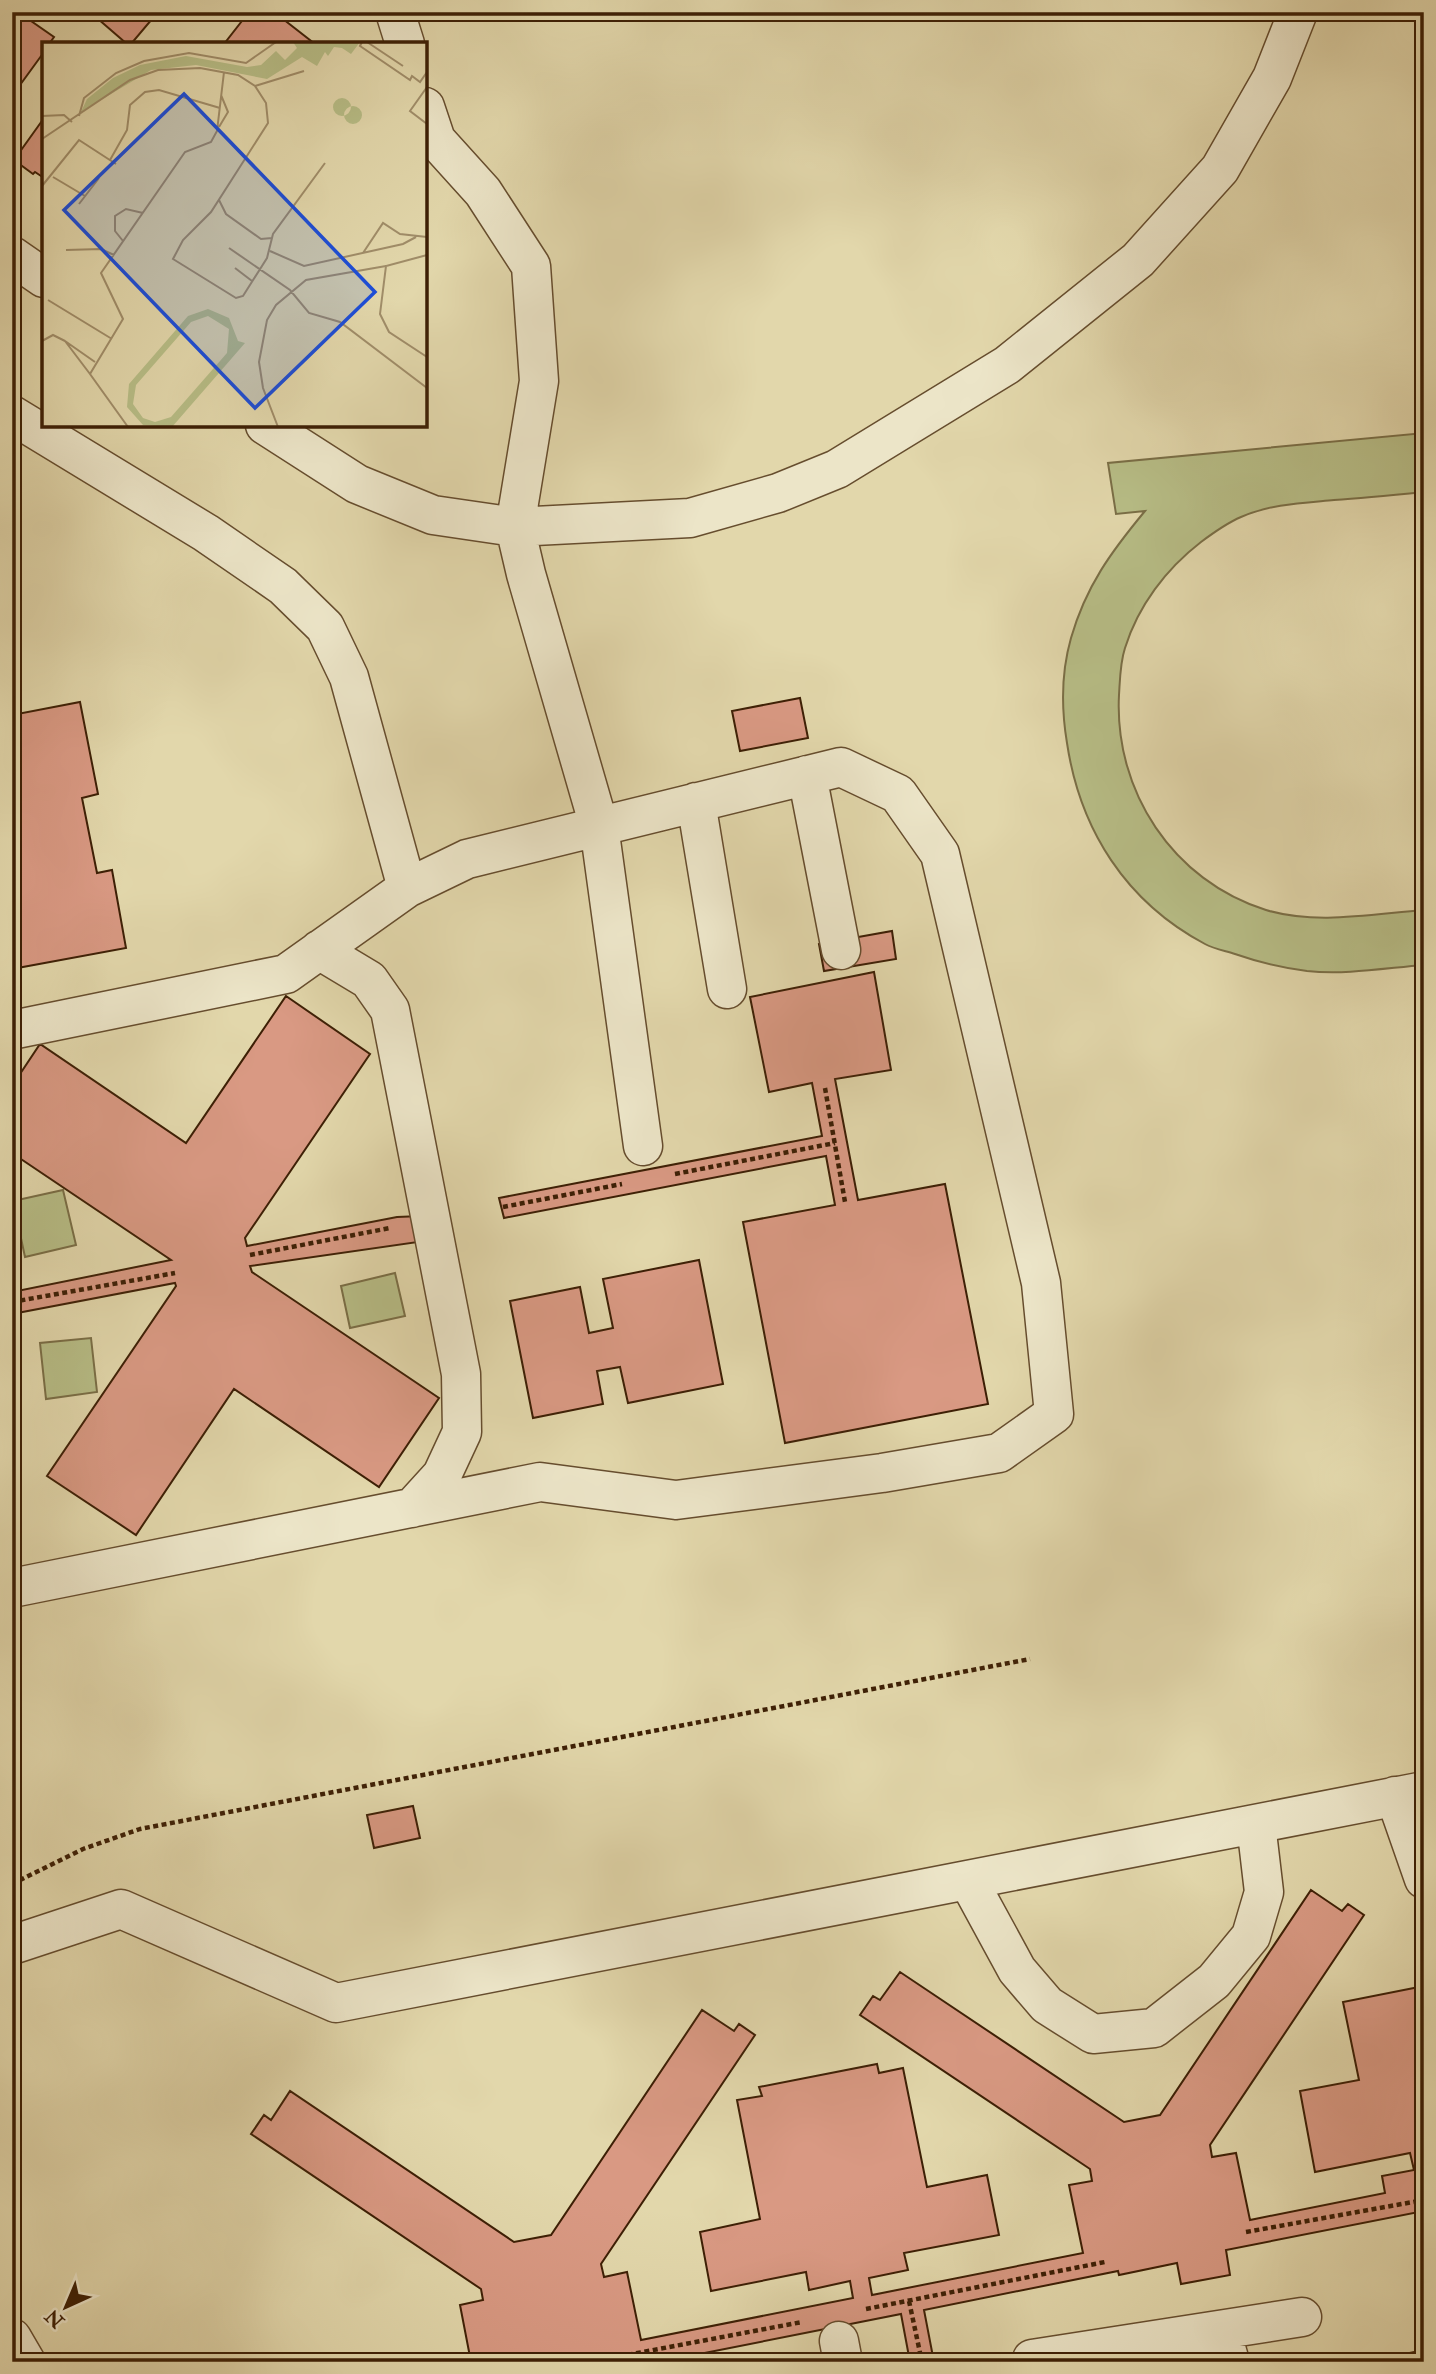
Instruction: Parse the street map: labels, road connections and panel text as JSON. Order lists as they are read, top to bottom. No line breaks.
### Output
{"north":"bottom left"}
